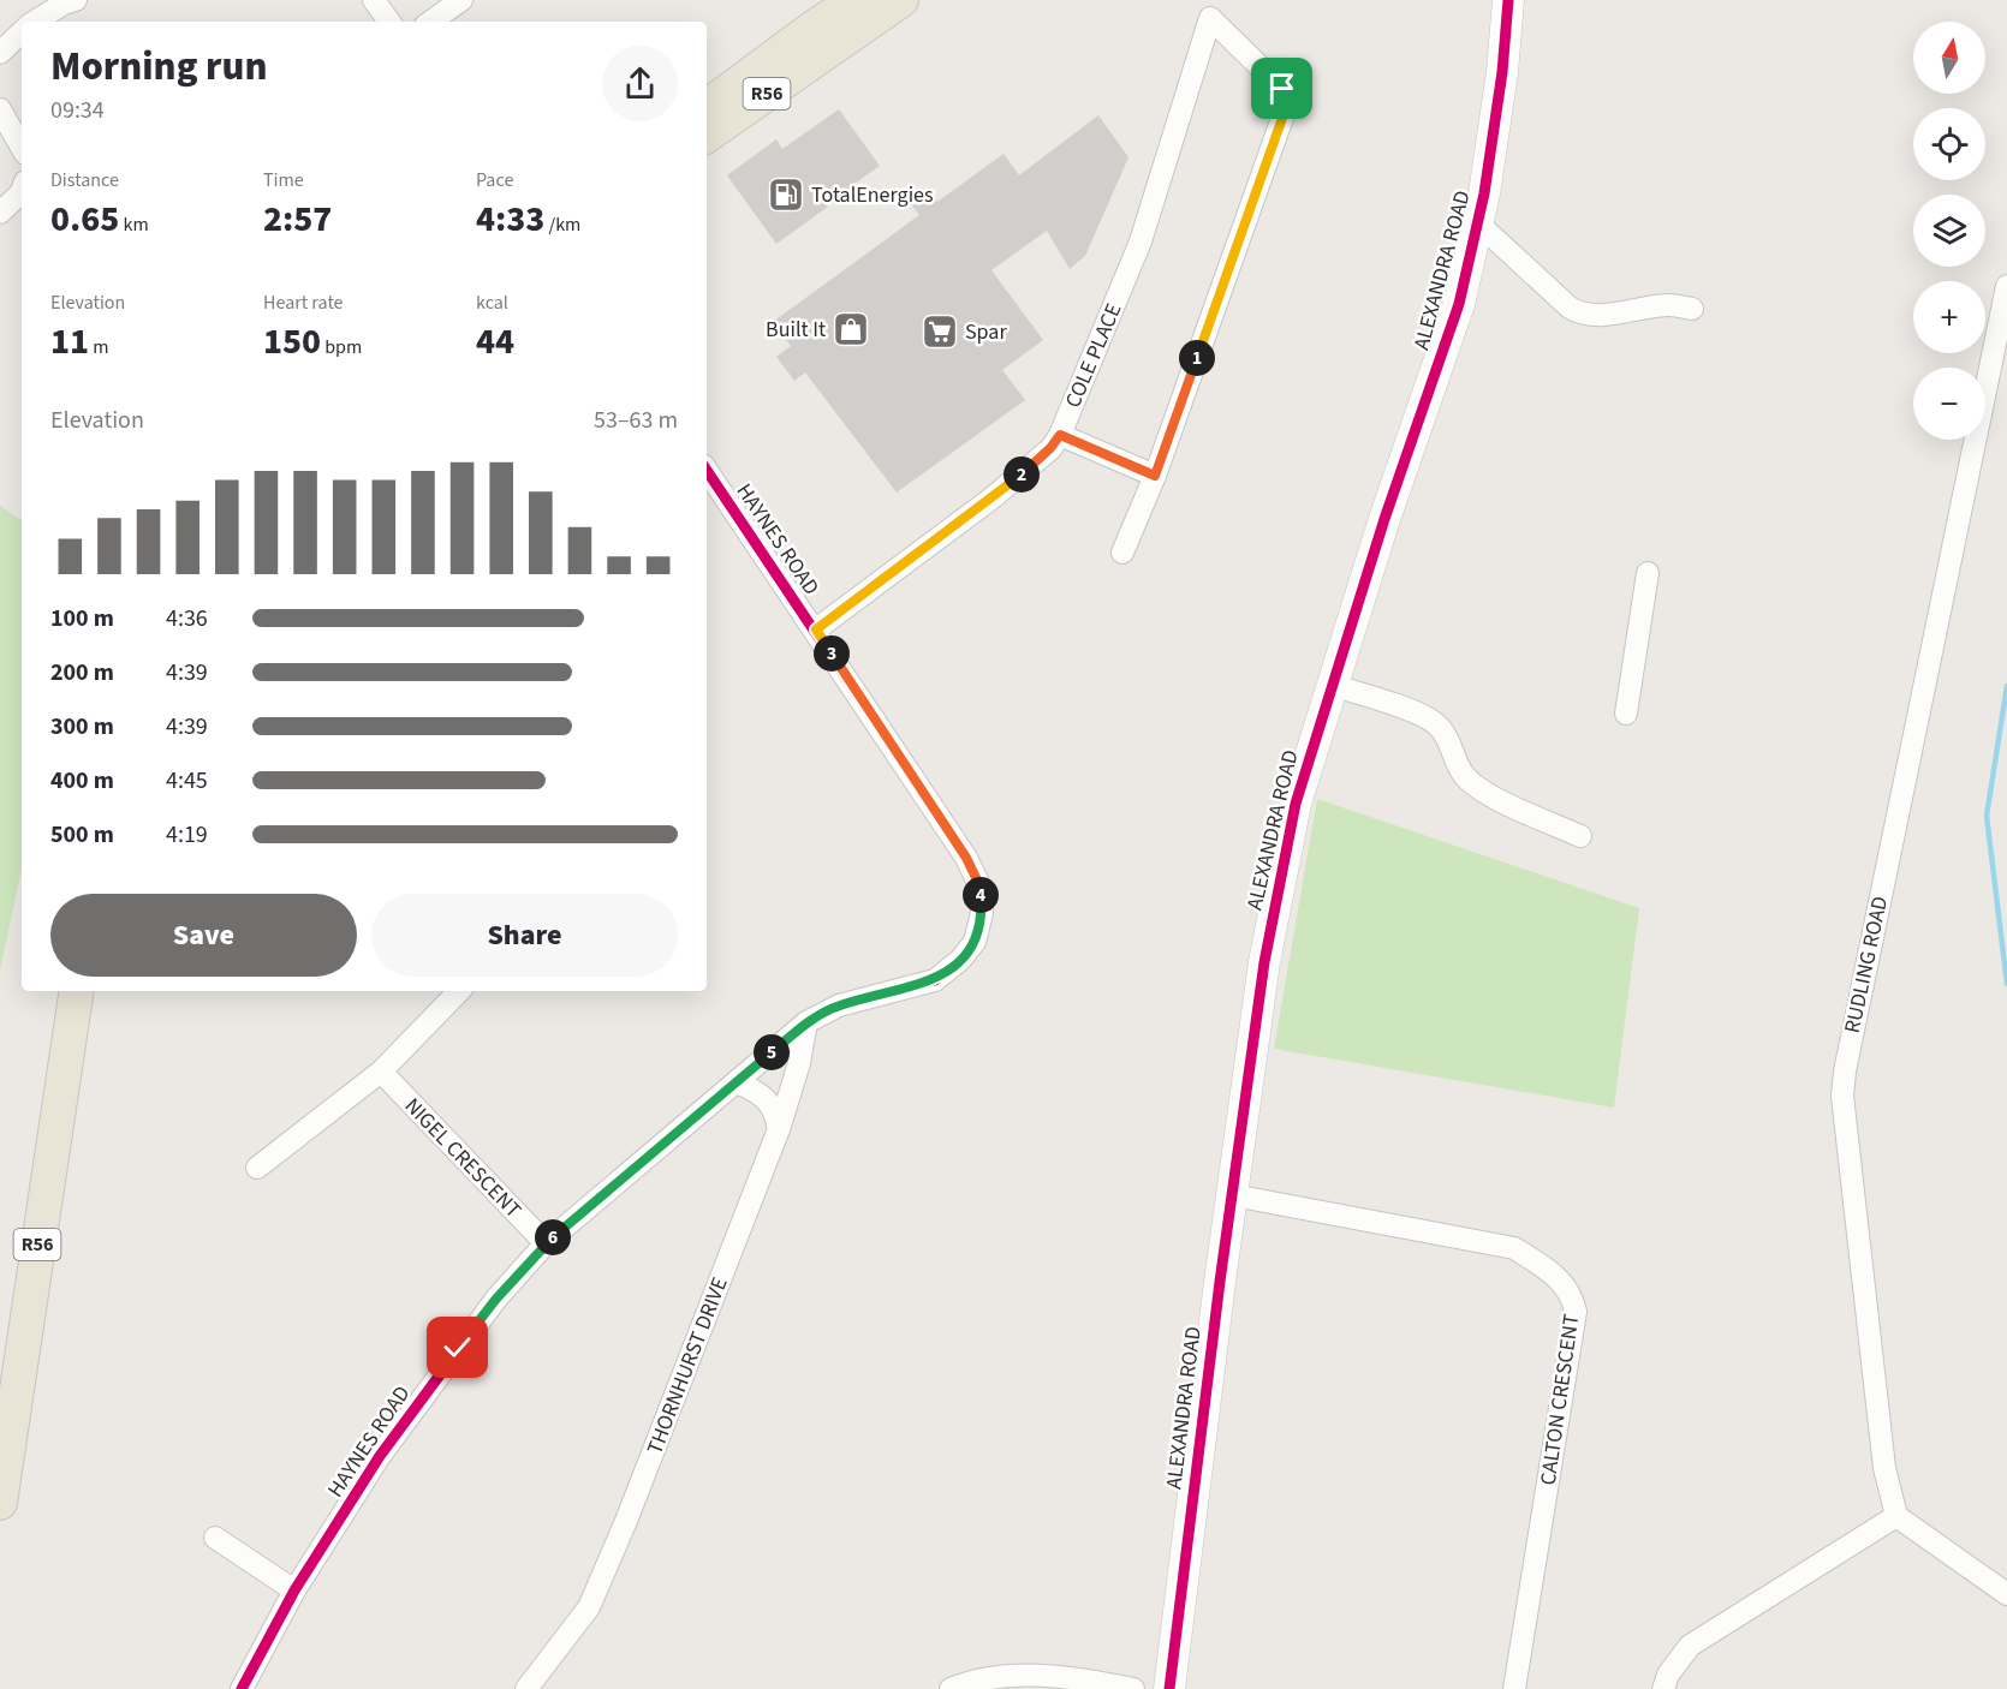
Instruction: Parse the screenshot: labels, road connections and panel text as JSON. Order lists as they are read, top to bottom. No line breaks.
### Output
{"streets":{"main road":["R56"],"street":["ALEXANDRA ROAD","COLE PLACE","HAYNES ROAD","RUDLING ROAD","NIGEL CRESCENT","THORNHURST DRIVE","CALTON CRESCENT"]},"crossings":[["ALEXANDRA ROAD","CALTON CRESCENT"],["COLE PLACE","HAYNES ROAD"],["HAYNES ROAD","NIGEL CRESCENT"],["HAYNES ROAD","THORNHURST DRIVE"]],"places":{"fuel station":["TotalEnergies"],"shop":["Built It"],"supermarket":["Spar"]},"north":"top","page":{"map_buttons":["+","−"],"heading":["Morning run","09:34"],"stats":[["Distance","0.65 km"],["Time","2:57"],["Pace","4:33 /km"],["Elevation","11 m"],["Heart rate","150 bpm"],["kcal","44"]],"pins":["1","2","3","4","5","6"],"chart":["Elevation","53–63 m"],"list":[{"name":"100 m","note":"4:36"},{"name":"200 m","note":"4:39"},{"name":"300 m","note":"4:39"},{"name":"400 m","note":"4:45"},{"name":"500 m","note":"4:19"}],"buttons":["Save","Share"]}}
